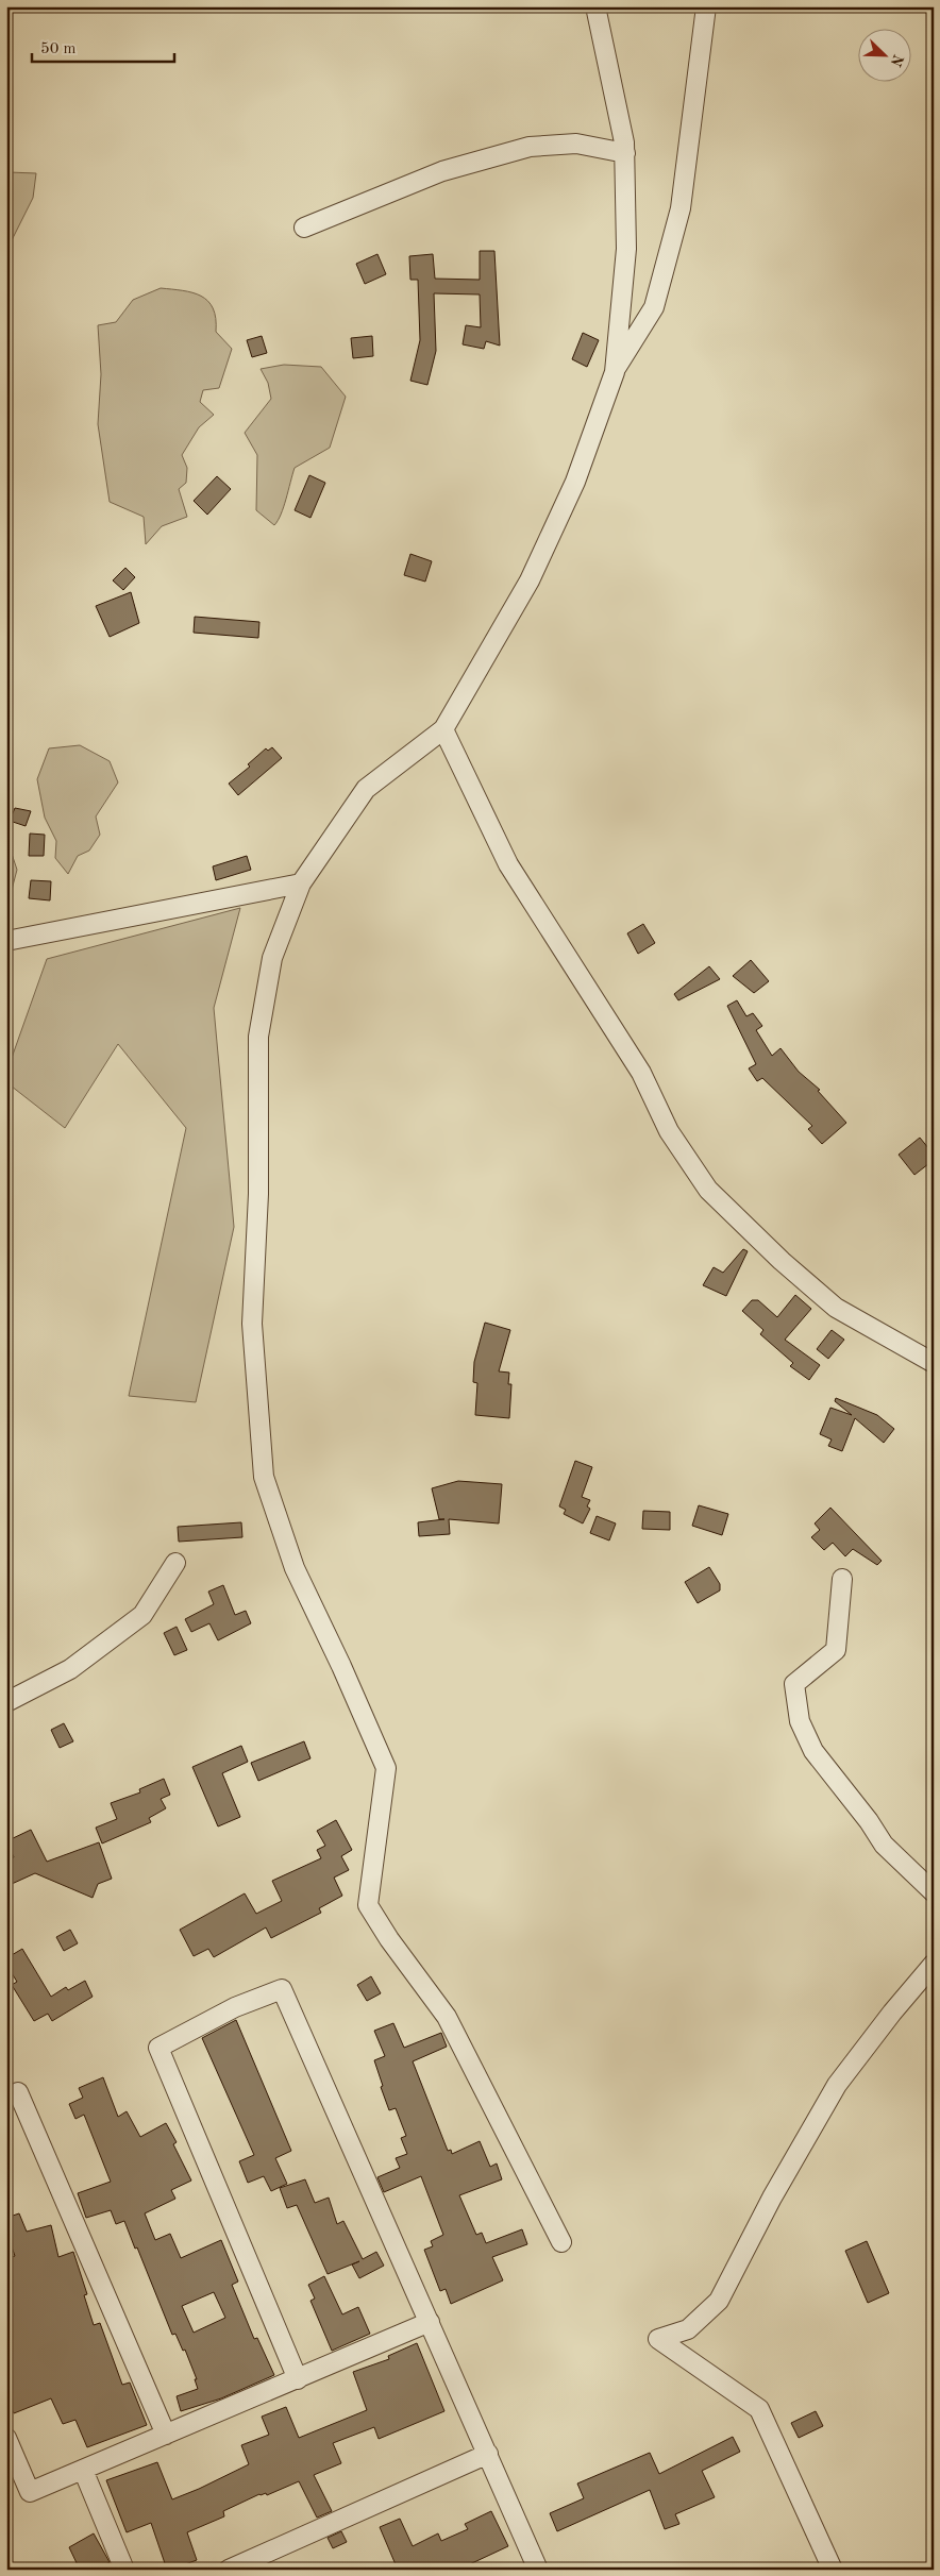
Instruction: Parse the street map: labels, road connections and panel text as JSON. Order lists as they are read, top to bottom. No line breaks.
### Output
{"scale_bar":"50 m","north":"bottom right"}
